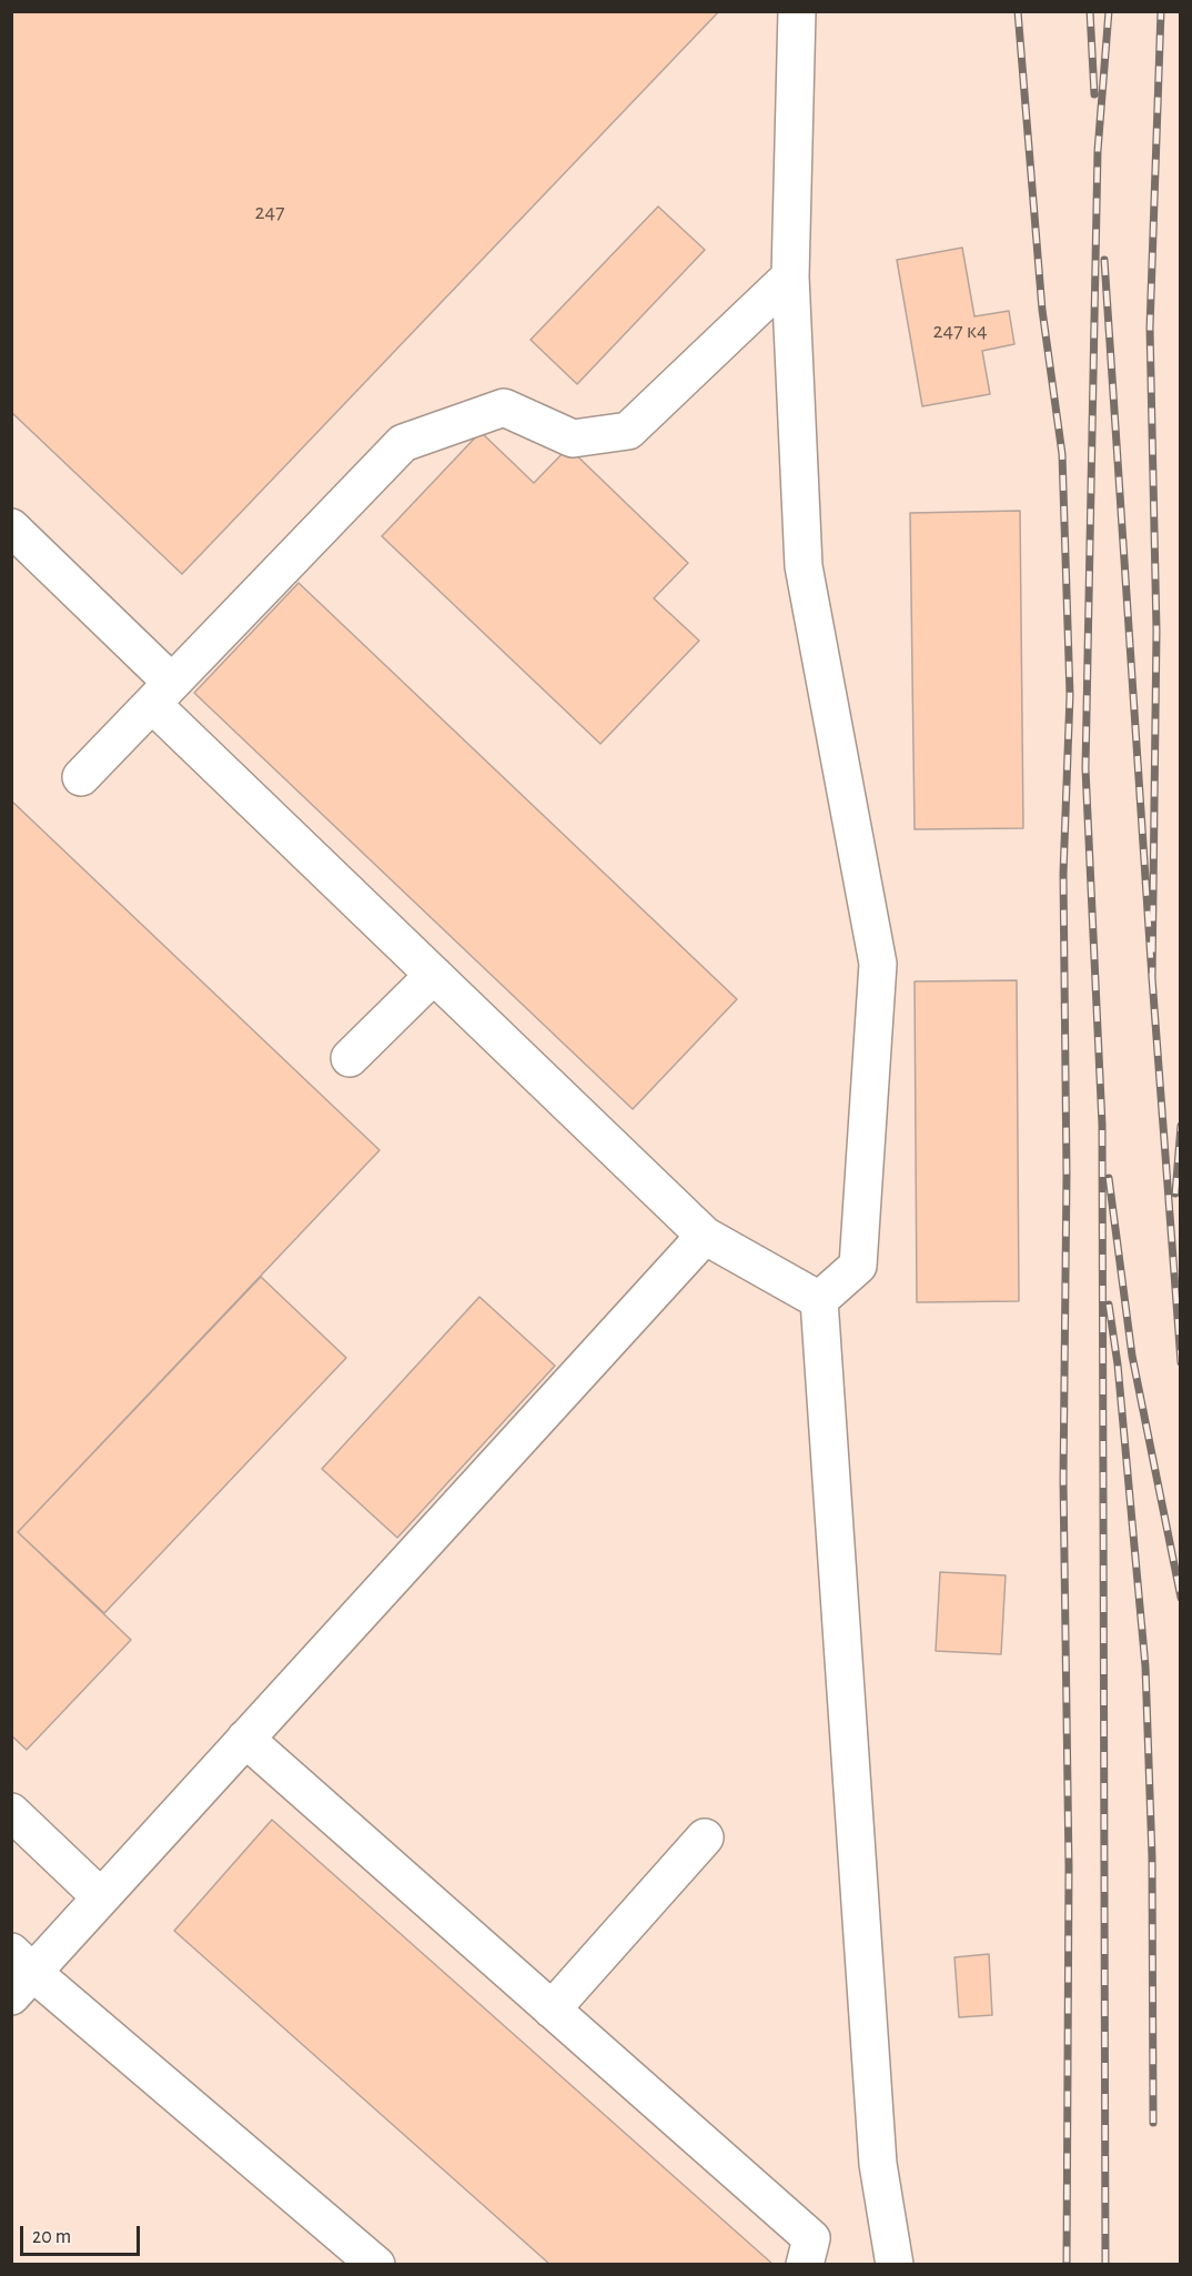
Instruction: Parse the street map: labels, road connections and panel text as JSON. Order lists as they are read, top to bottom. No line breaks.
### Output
{"house_numbers":["247","247 к4"],"scale_bar":"20 m"}
